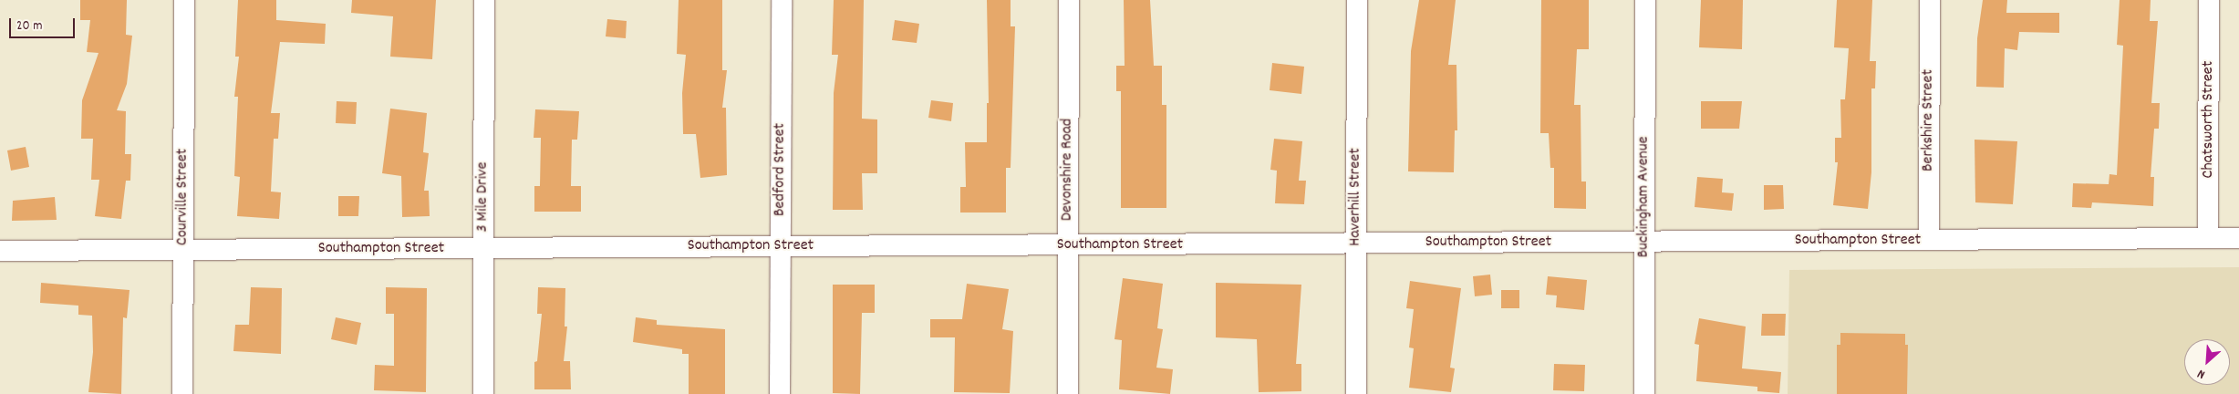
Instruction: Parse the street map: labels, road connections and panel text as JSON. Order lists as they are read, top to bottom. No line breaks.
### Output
{"streets":{"street":["Chatsworth Street","Berkshire Street","Bedford Street","Devonshire Road","Courville Street","3 Mile Drive","Haverhill Street","Buckingham Avenue","Southampton Street"]},"crossings":[["Chatsworth Street","Southampton Street"],["Berkshire Street","Southampton Street"],["Bedford Street","Southampton Street"],["Devonshire Road","Southampton Street"],["Courville Street","Southampton Street"],["3 Mile Drive","Southampton Street"],["Haverhill Street","Southampton Street"],["Buckingham Avenue","Southampton Street"]],"scale_bar":"20 m","north":"bottom left"}
